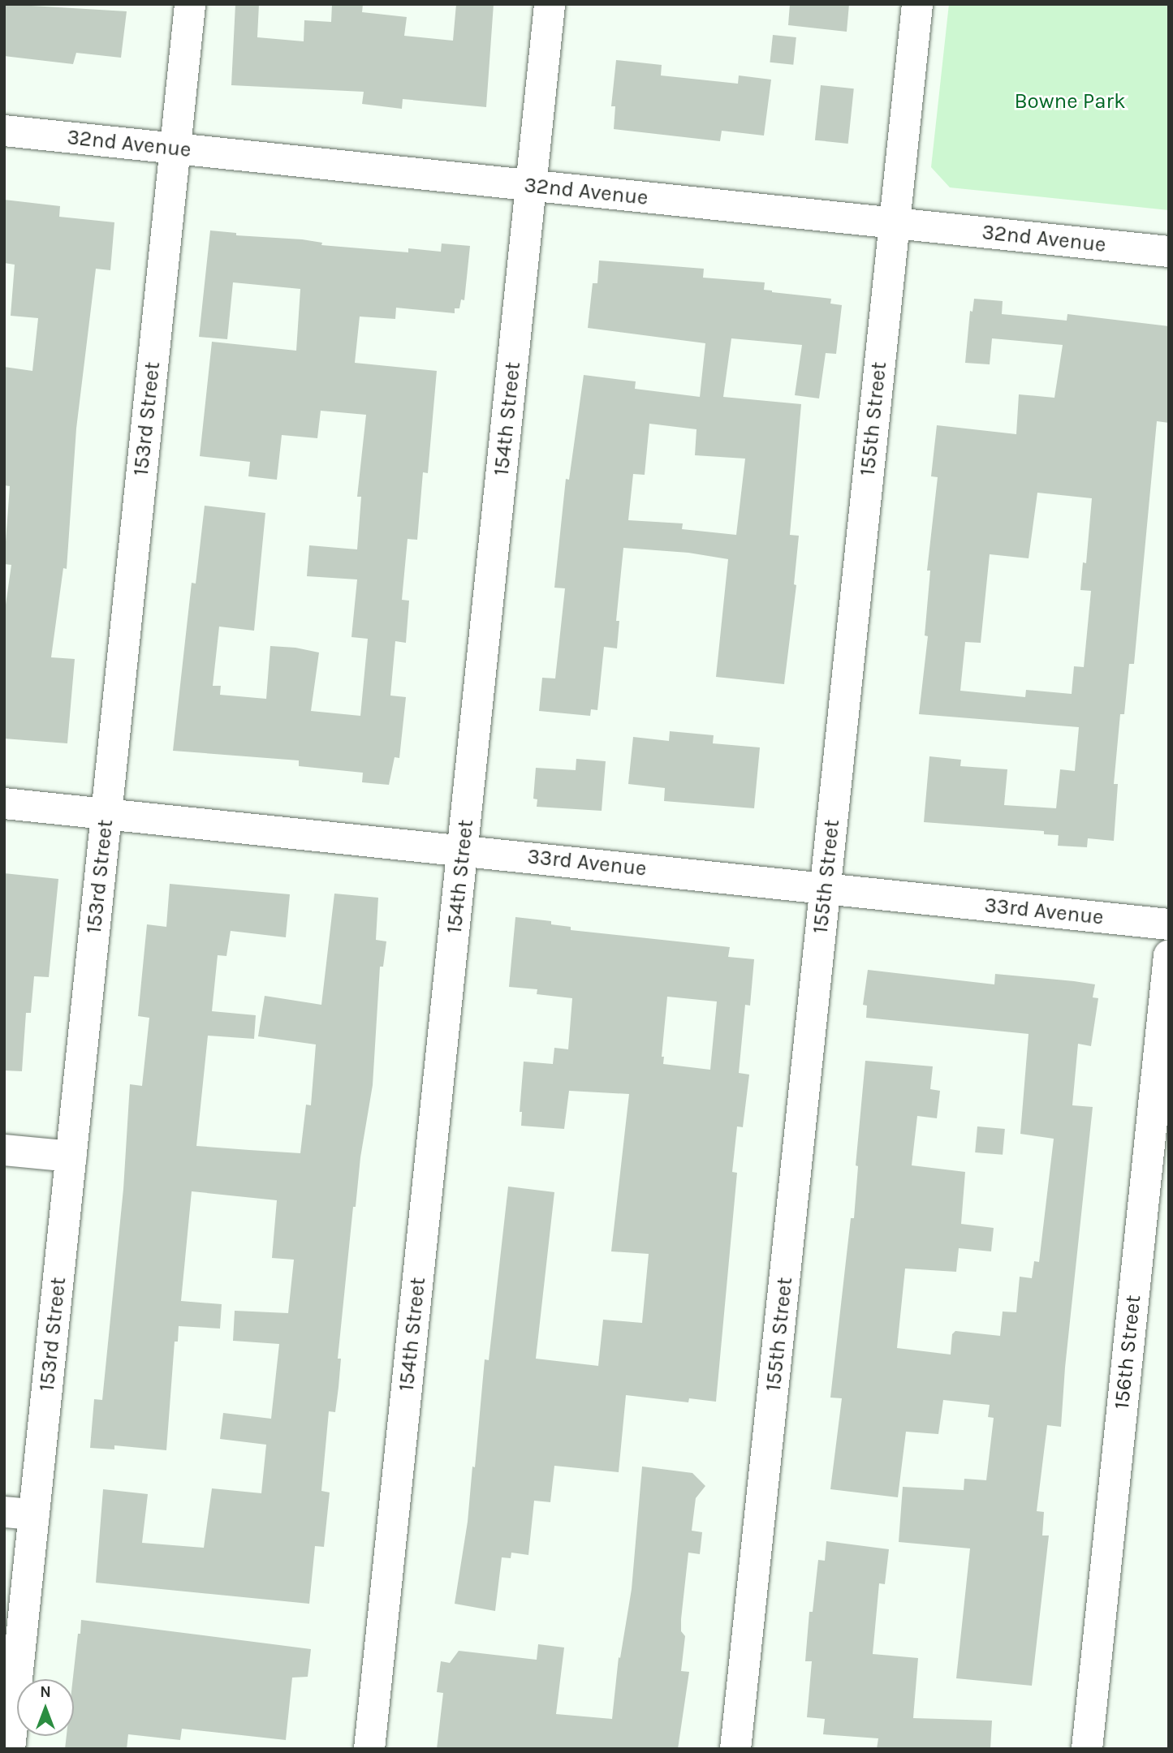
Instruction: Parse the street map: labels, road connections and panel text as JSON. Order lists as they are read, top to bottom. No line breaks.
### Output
{"streets":{"street":["32nd Avenue","153rd Street","154th Street","155th Street","33rd Avenue","156th Street"]},"crossings":[["32nd Avenue","153rd Street"],["32nd Avenue","154th Street"],["32nd Avenue","155th Street"],["153rd Street","33rd Avenue"],["154th Street","33rd Avenue"],["155th Street","33rd Avenue"]],"parks":["Bowne Park"],"north":"top"}
